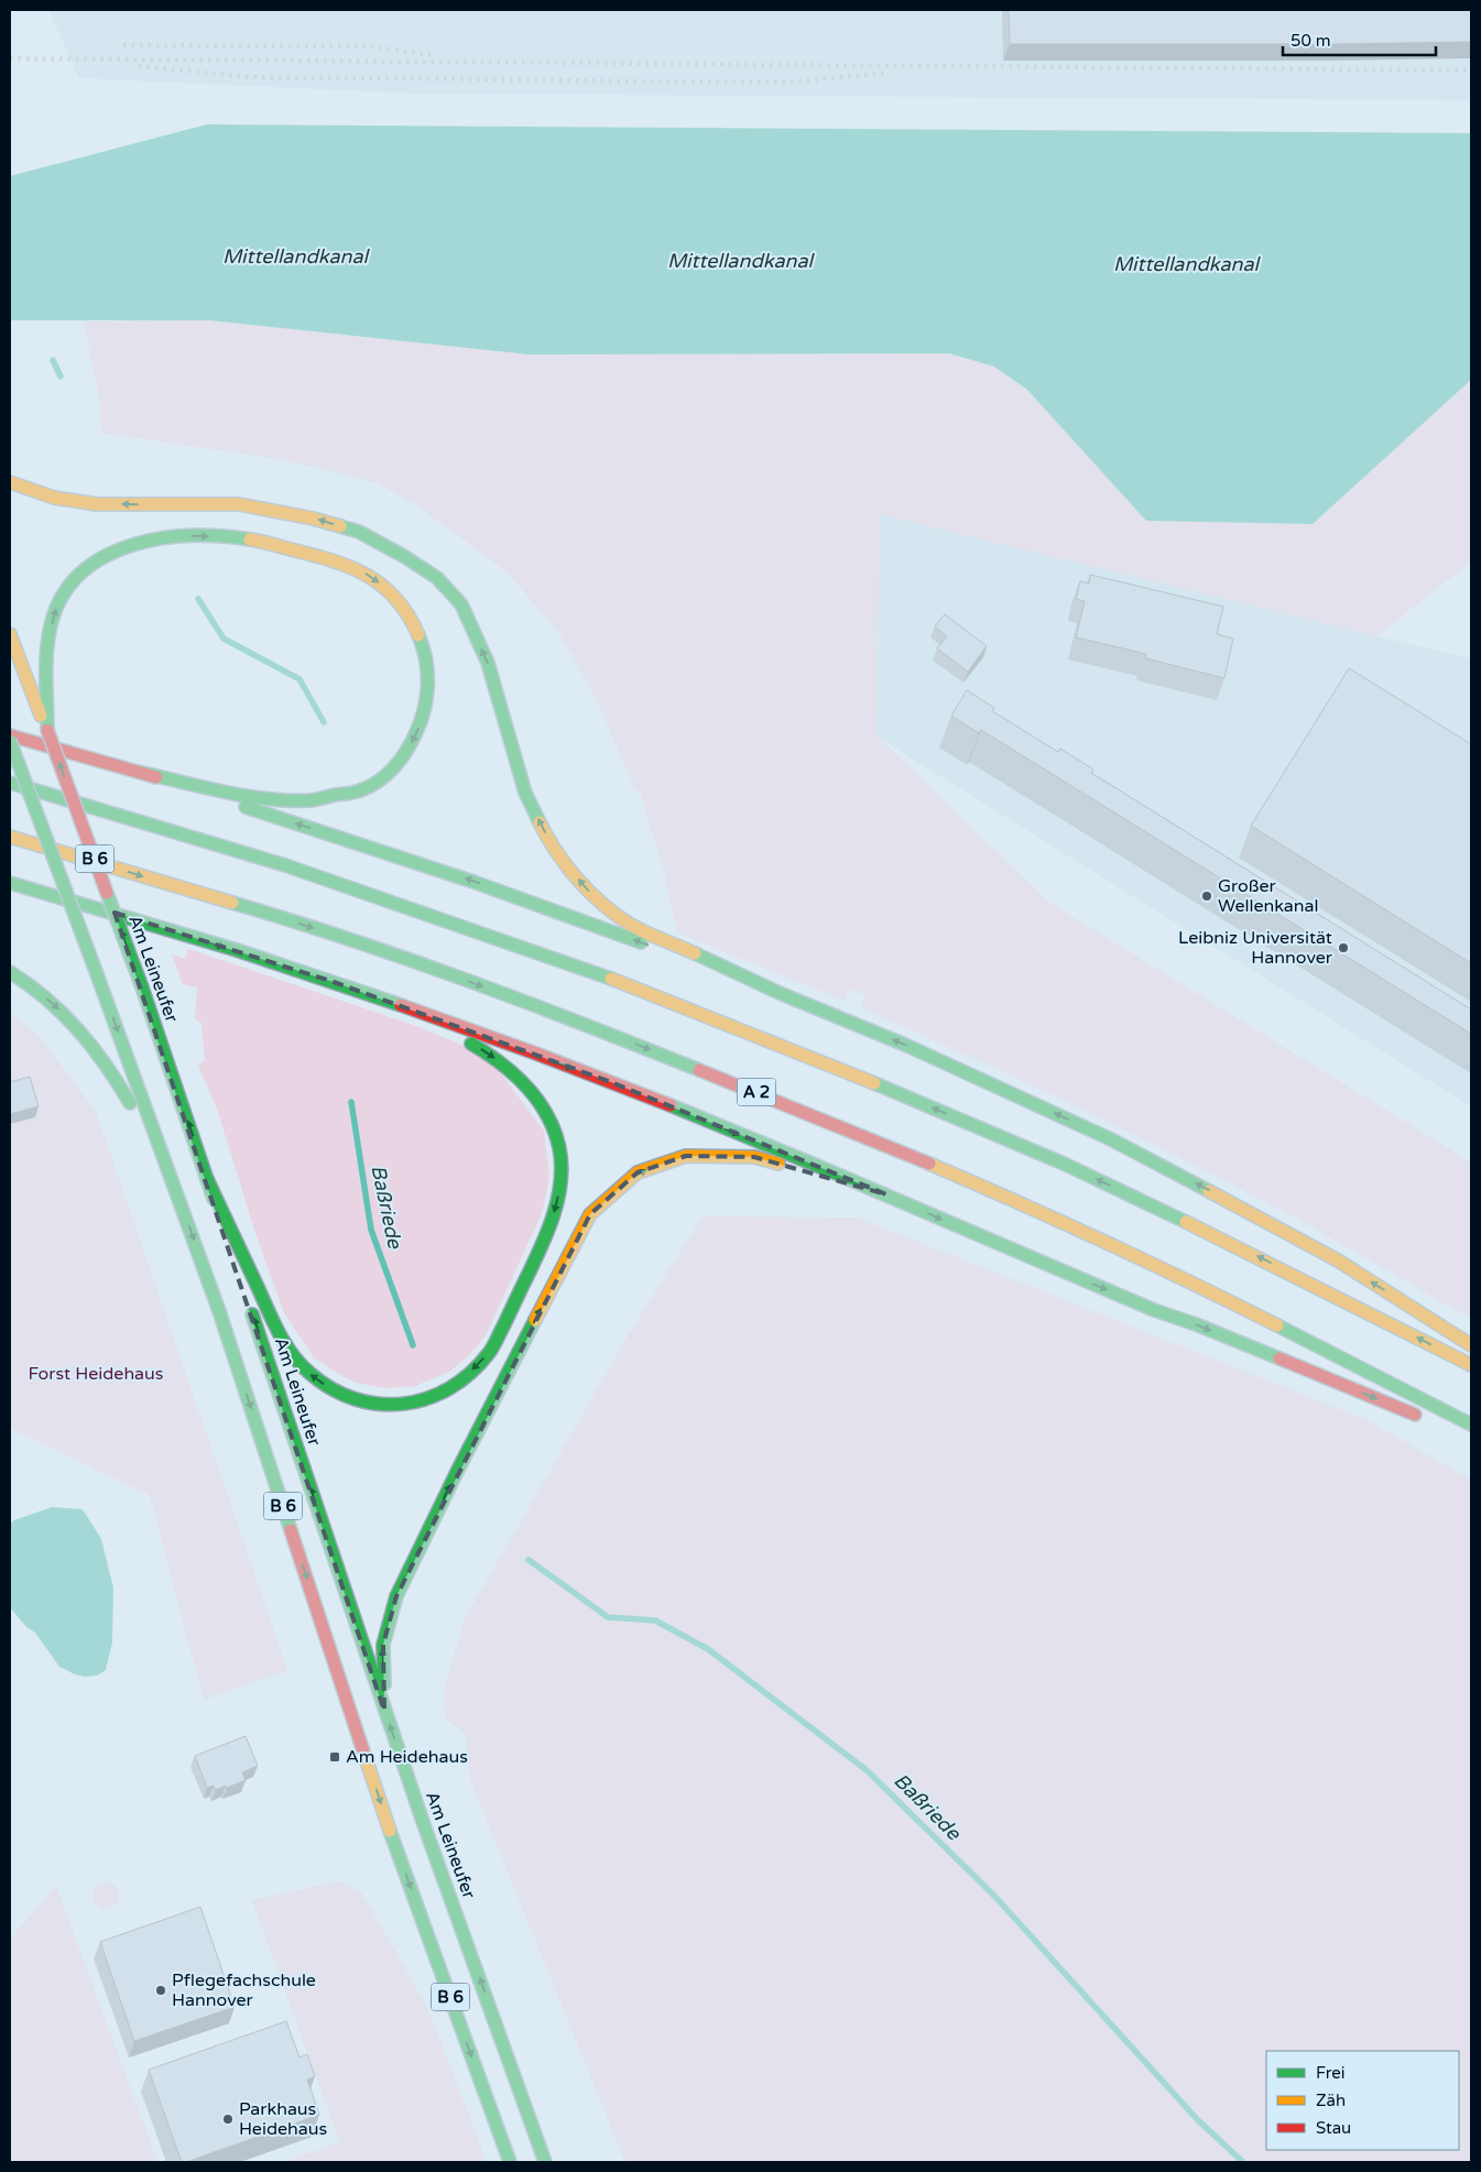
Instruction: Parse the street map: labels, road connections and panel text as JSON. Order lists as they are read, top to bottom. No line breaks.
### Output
{"streets":{"main road":["B 6","Am Leineufer","A 2"]},"water":["Mittellandkanal","Baßriede"],"parks":["Forst Heidehaus"],"places":{"other":["Großer Wellenkanal","Leibniz Universität Hannover","Pflegefachschule Hannover","Parkhaus Heidehaus"],"transit":["Am Heidehaus"]},"legend":["Frei","Zäh","Stau"],"scale_bar":"50 m"}
